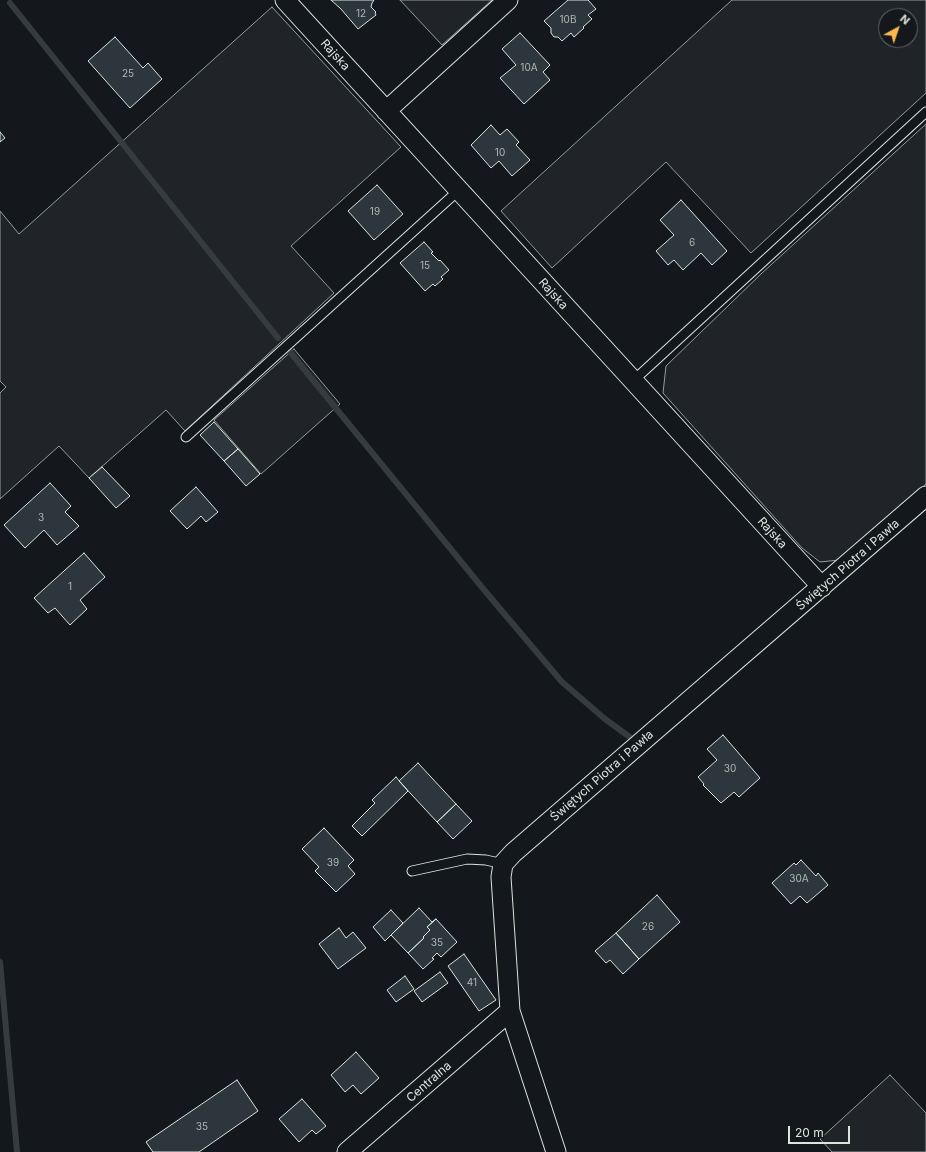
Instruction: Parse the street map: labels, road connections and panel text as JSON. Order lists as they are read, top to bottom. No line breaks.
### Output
{"streets":{"street":["Rajska","Świętych Piotra i Pawła","Centralna"]},"crossings":[["Rajska","Świętych Piotra i Pawła"]],"house_numbers":["12","10B","10A","25","10","19","6","15","3","1","30","39","30A","26","35","41","35"],"scale_bar":"20 m","north":"top right"}
